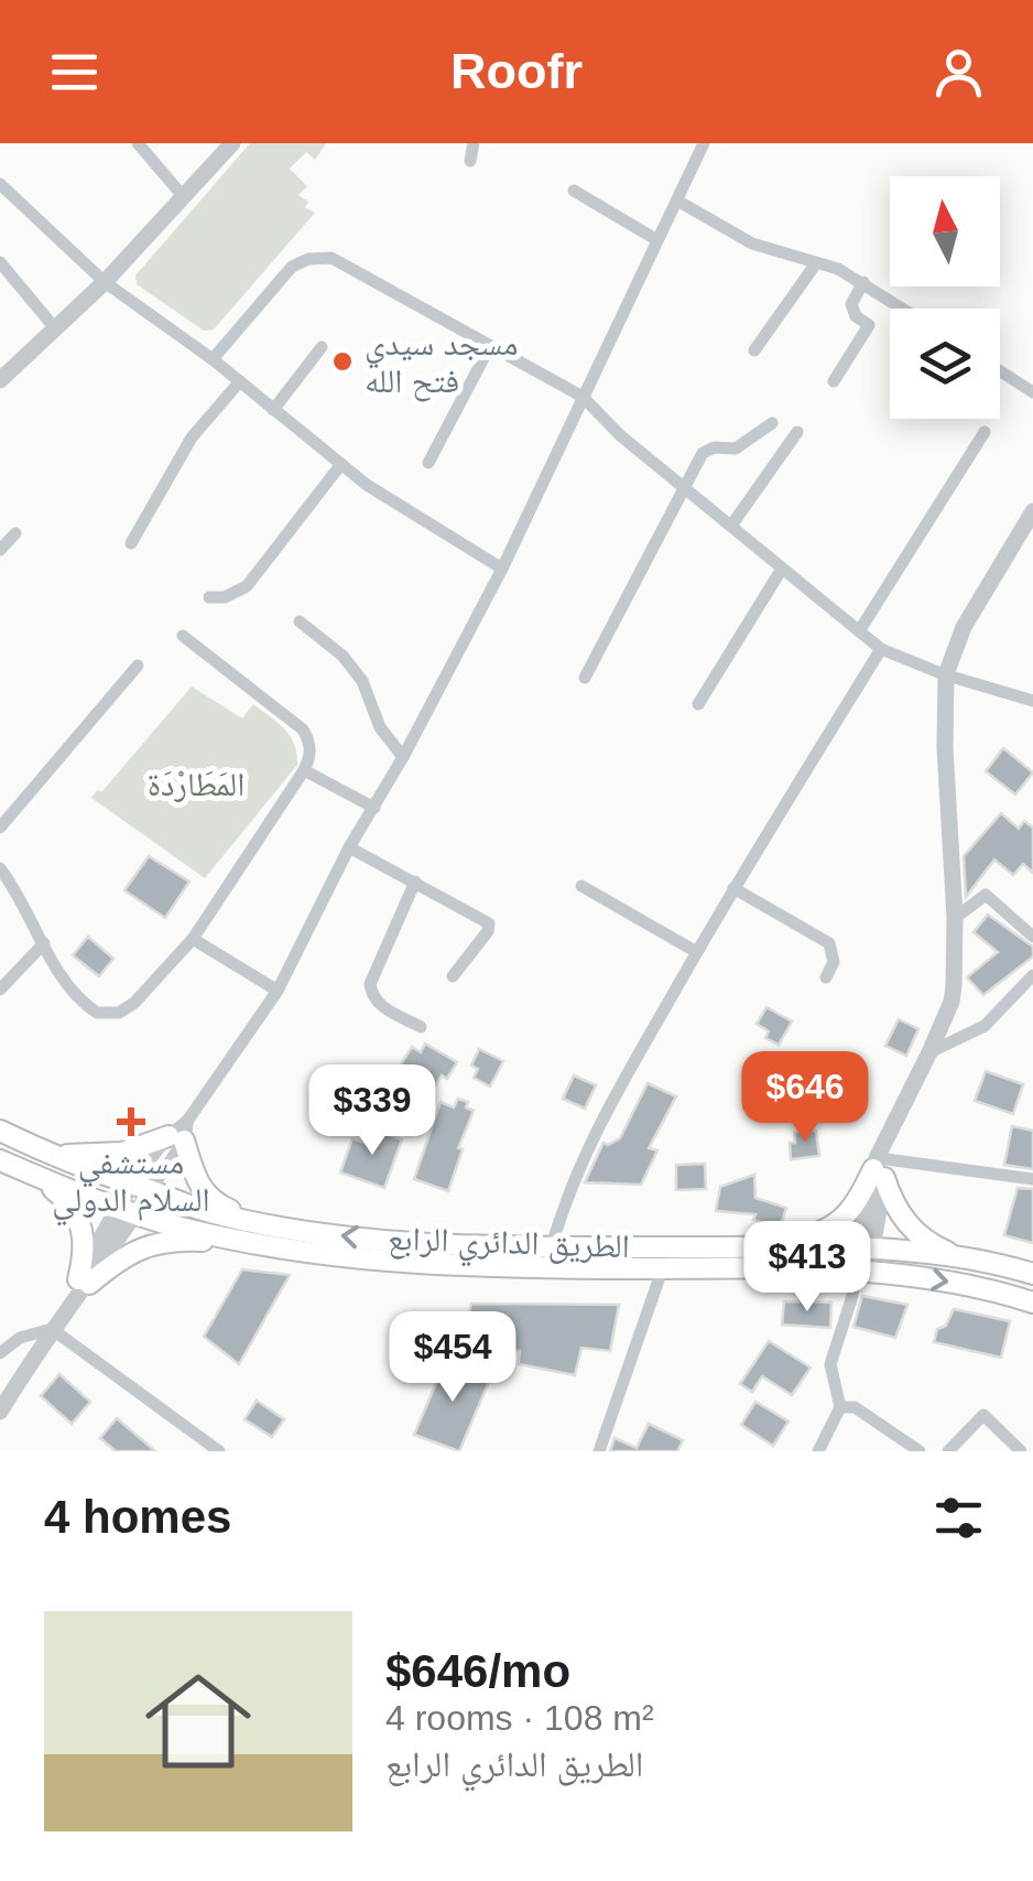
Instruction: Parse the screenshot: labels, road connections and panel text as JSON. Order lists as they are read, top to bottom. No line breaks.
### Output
{"streets":{"main road":["الطريق الدائري الرابع"]},"parks":["المَطَارْدَة"],"places":{"other":["مسجد سيدي فتح الله"],"health":["مستشفي السلام الدولي"]},"north":"top","page":{"header":"Roofr","price":["$646","$339","$413","$454"],"heading":"4 homes","list":[{"name":"$646/mo","note":"4 rooms · 108 m² · الطريق الدائري الرابع"}]}}
